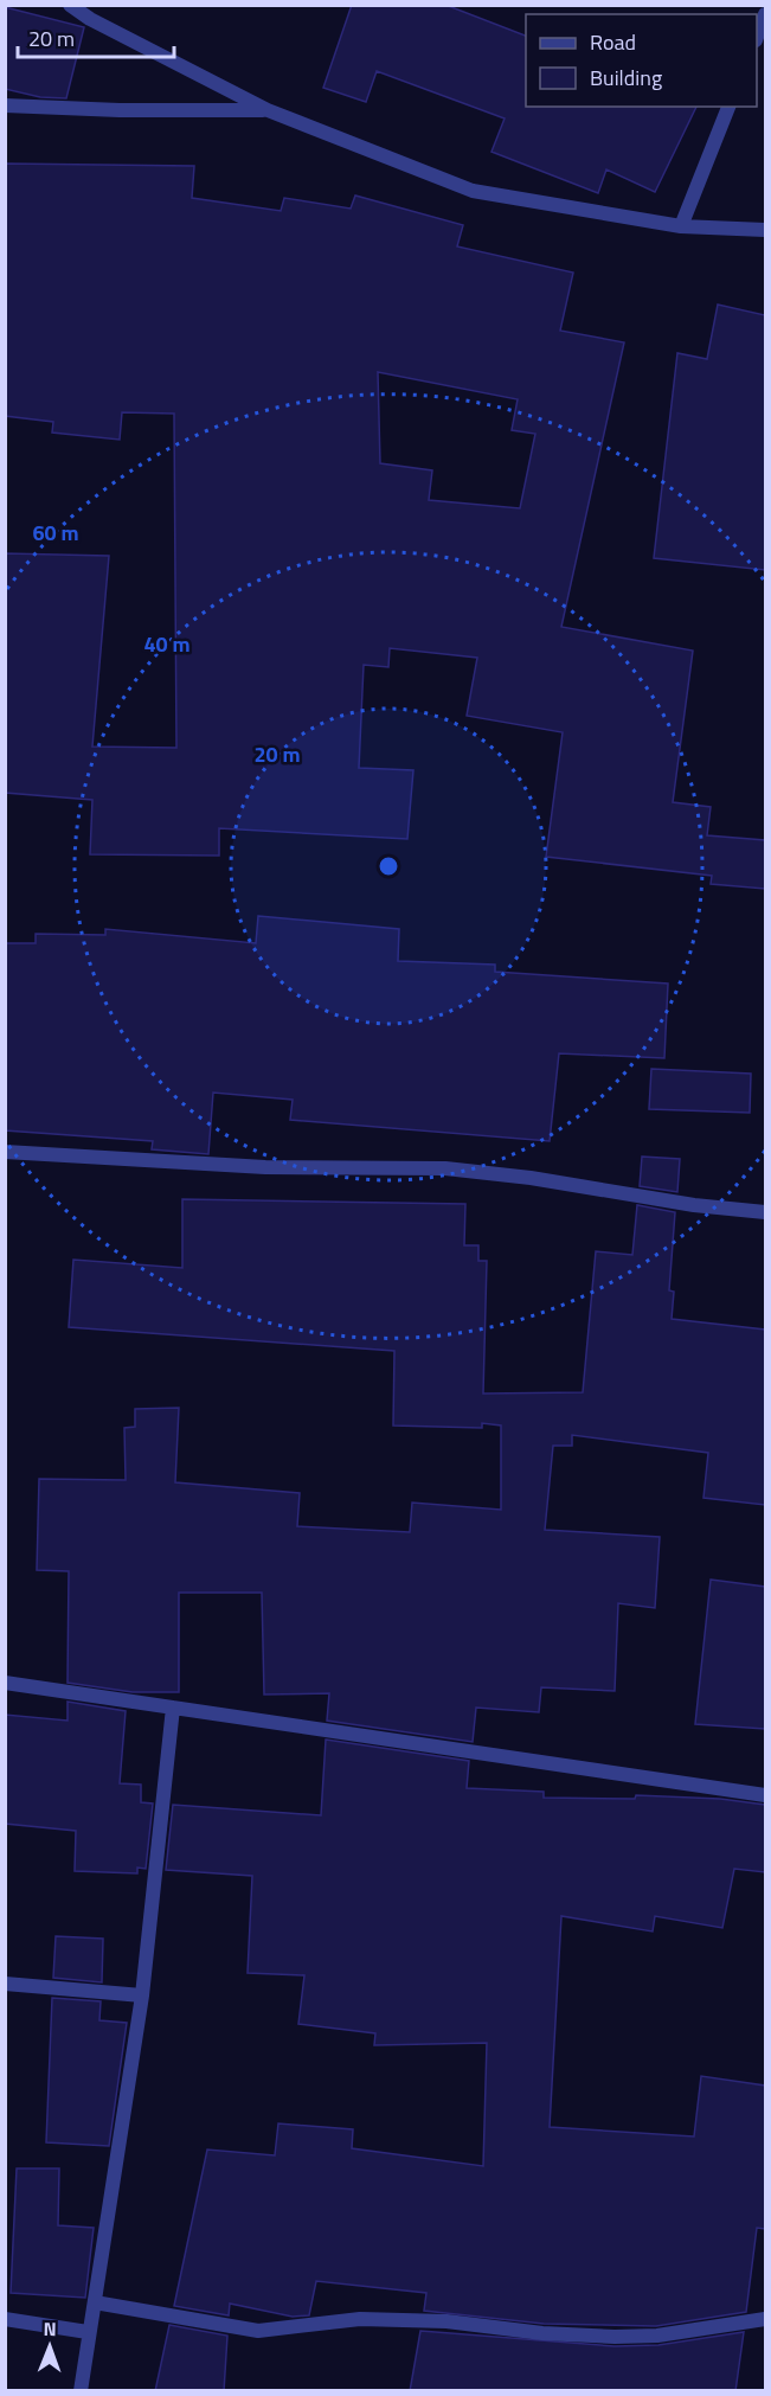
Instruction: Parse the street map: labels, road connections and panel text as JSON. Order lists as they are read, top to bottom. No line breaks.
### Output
{"legend":["Road","Building"],"scale_bar":"20 m","north":"top","rings":["60 m","40 m","20 m"]}
